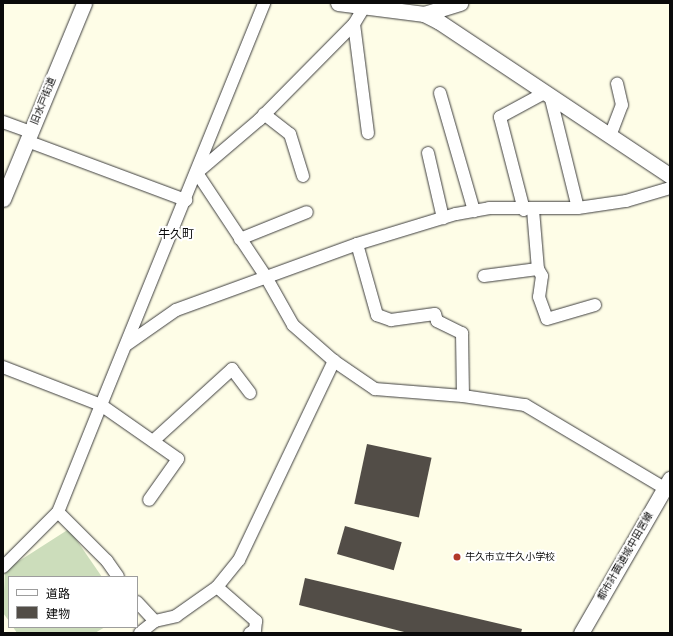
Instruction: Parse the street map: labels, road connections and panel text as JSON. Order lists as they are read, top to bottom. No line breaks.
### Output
{"streets":{"street":["旧水戸街道","都市計画道城中田宮線"]},"districts":["牛久町"],"places":["牛久市立牛久小学校"],"legend":["道路","建物"]}
